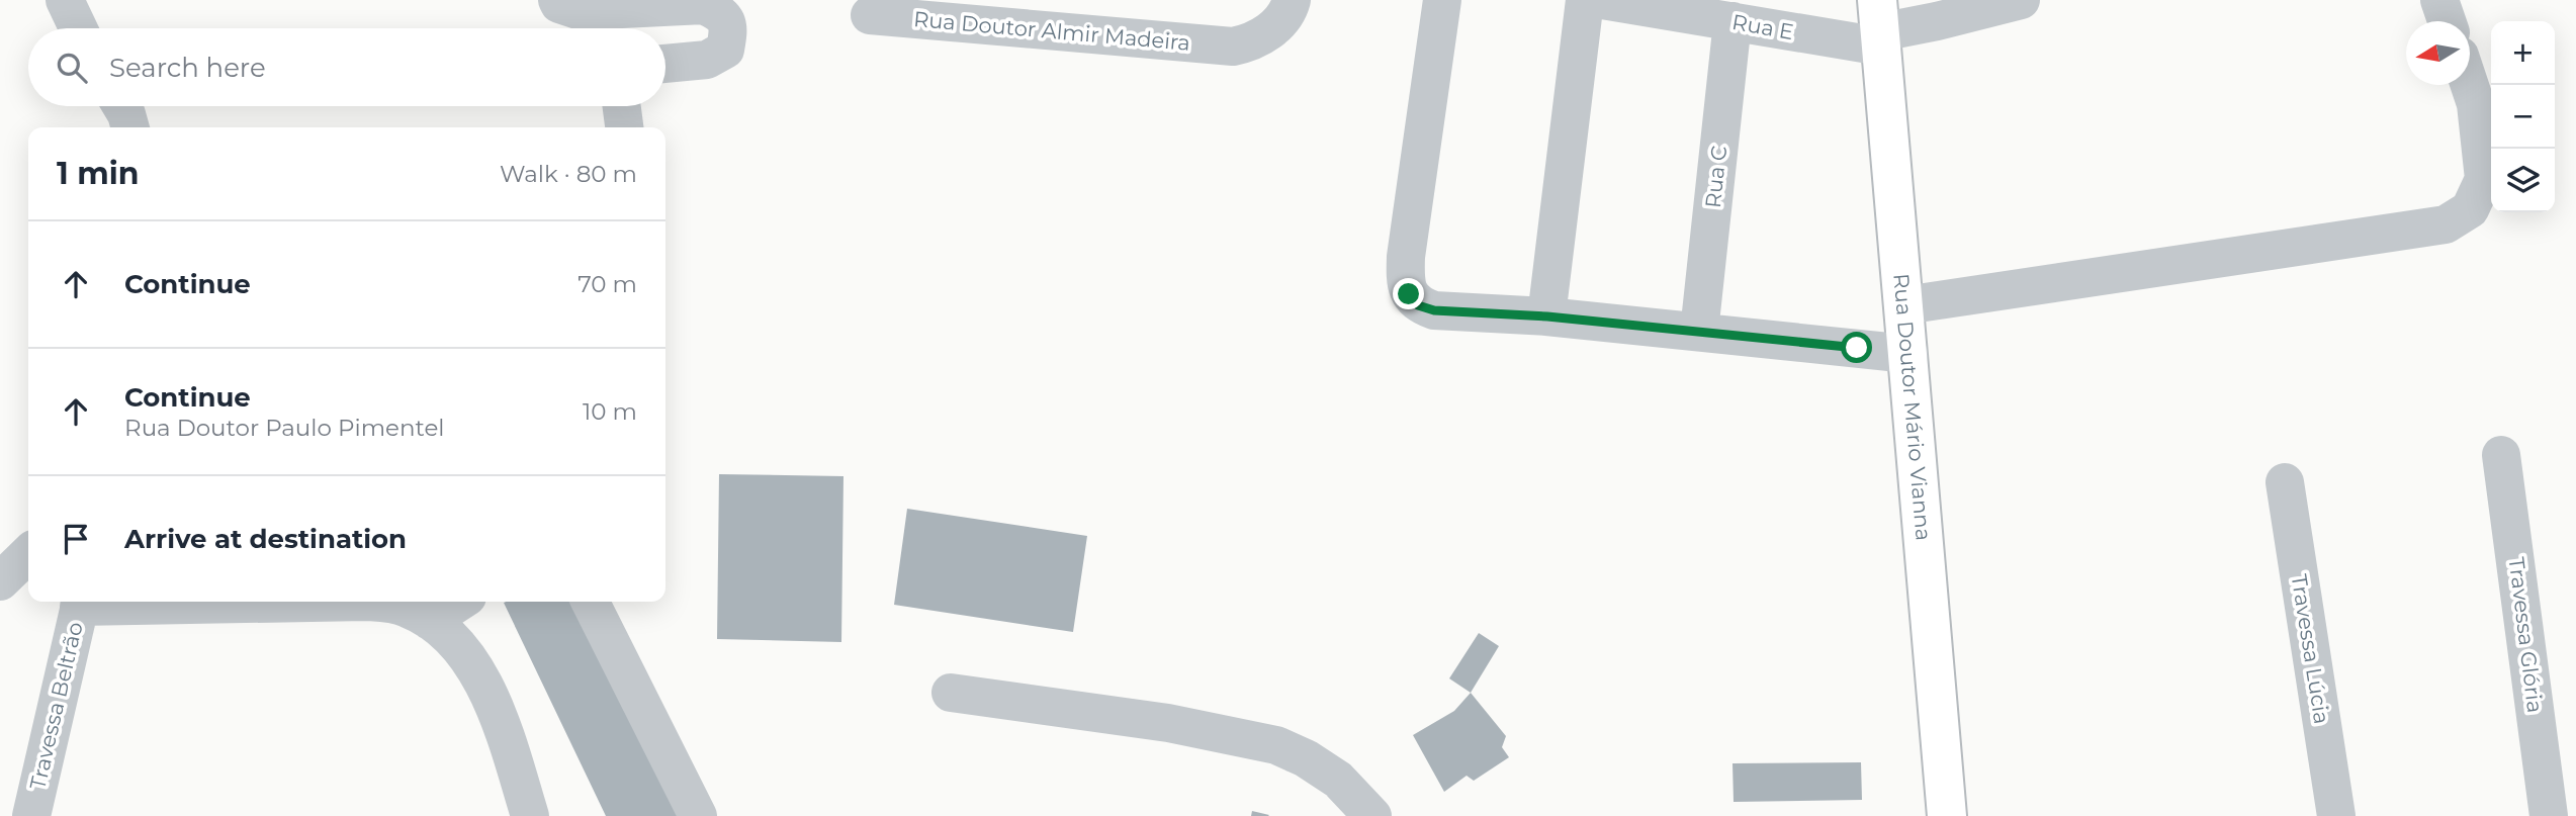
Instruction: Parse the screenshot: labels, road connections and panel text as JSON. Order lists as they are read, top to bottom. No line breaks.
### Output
{"streets":{"main road":["Rua Doutor Mário Vianna"],"street":["Rua E","Rua Doutor Almir Madeira","Rua C","Travessa Glória","Travessa Lúcia","Travessa Beltrão"]},"crossings":[["Rua E","Rua C"],["Rua E","Rua Doutor Mário Vianna"]],"north":"left","page":{"map_buttons":["+","−"],"search":"Search here","heading":["1 min","Walk · 80 m"],"list":[["Continue","70 m"],["Continue","Rua Doutor Paulo Pimentel","10 m"],"Arrive at destination"]}}
